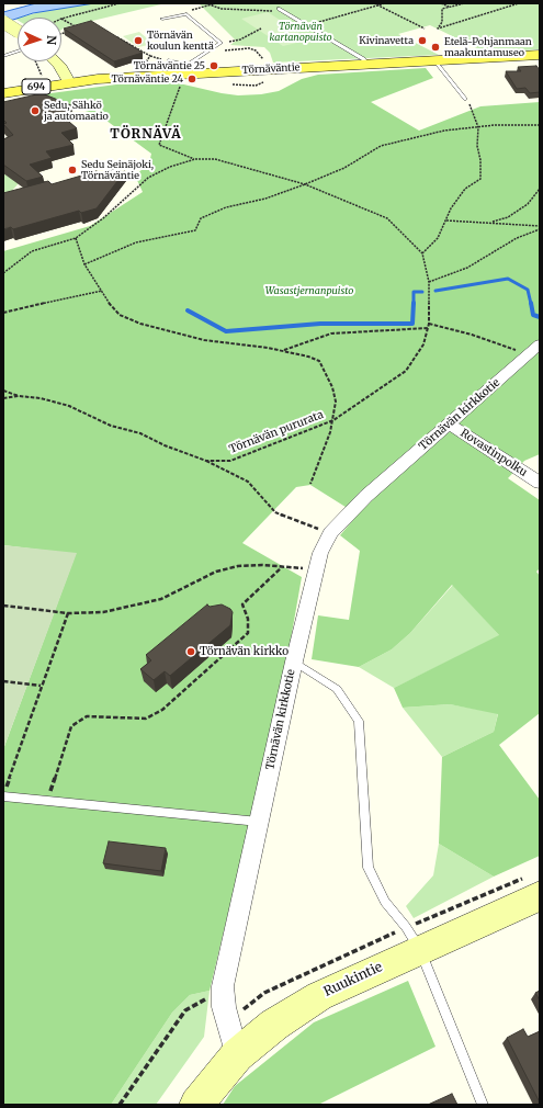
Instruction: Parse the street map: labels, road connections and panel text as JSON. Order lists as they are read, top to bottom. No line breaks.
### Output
{"streets":{"main road":["Törnäväntie","694"],"street":["Törnävän kirkkotie","Rovastinpolku","Ruukintie"],"path":["Törnävän pururata"]},"crossings":[["Törnävän kirkkotie","Rovastinpolku"],["Törnävän kirkkotie","Ruukintie"]],"districts":["TÖRNÄVÄ"],"parks":["Törnävän kartanopuisto","Wasastjernanpuisto"],"places":["Törnävän koulun kenttä","Kivinavetta","Etelä-Pohjanmaan maakuntamuseo","Törnäväntie 25","Törnäväntie 24","Sedu, Sähkö ja automaatio","Sedu Seinäjoki, Törnäväntie","Törnävän kirkko"],"north":"right"}
